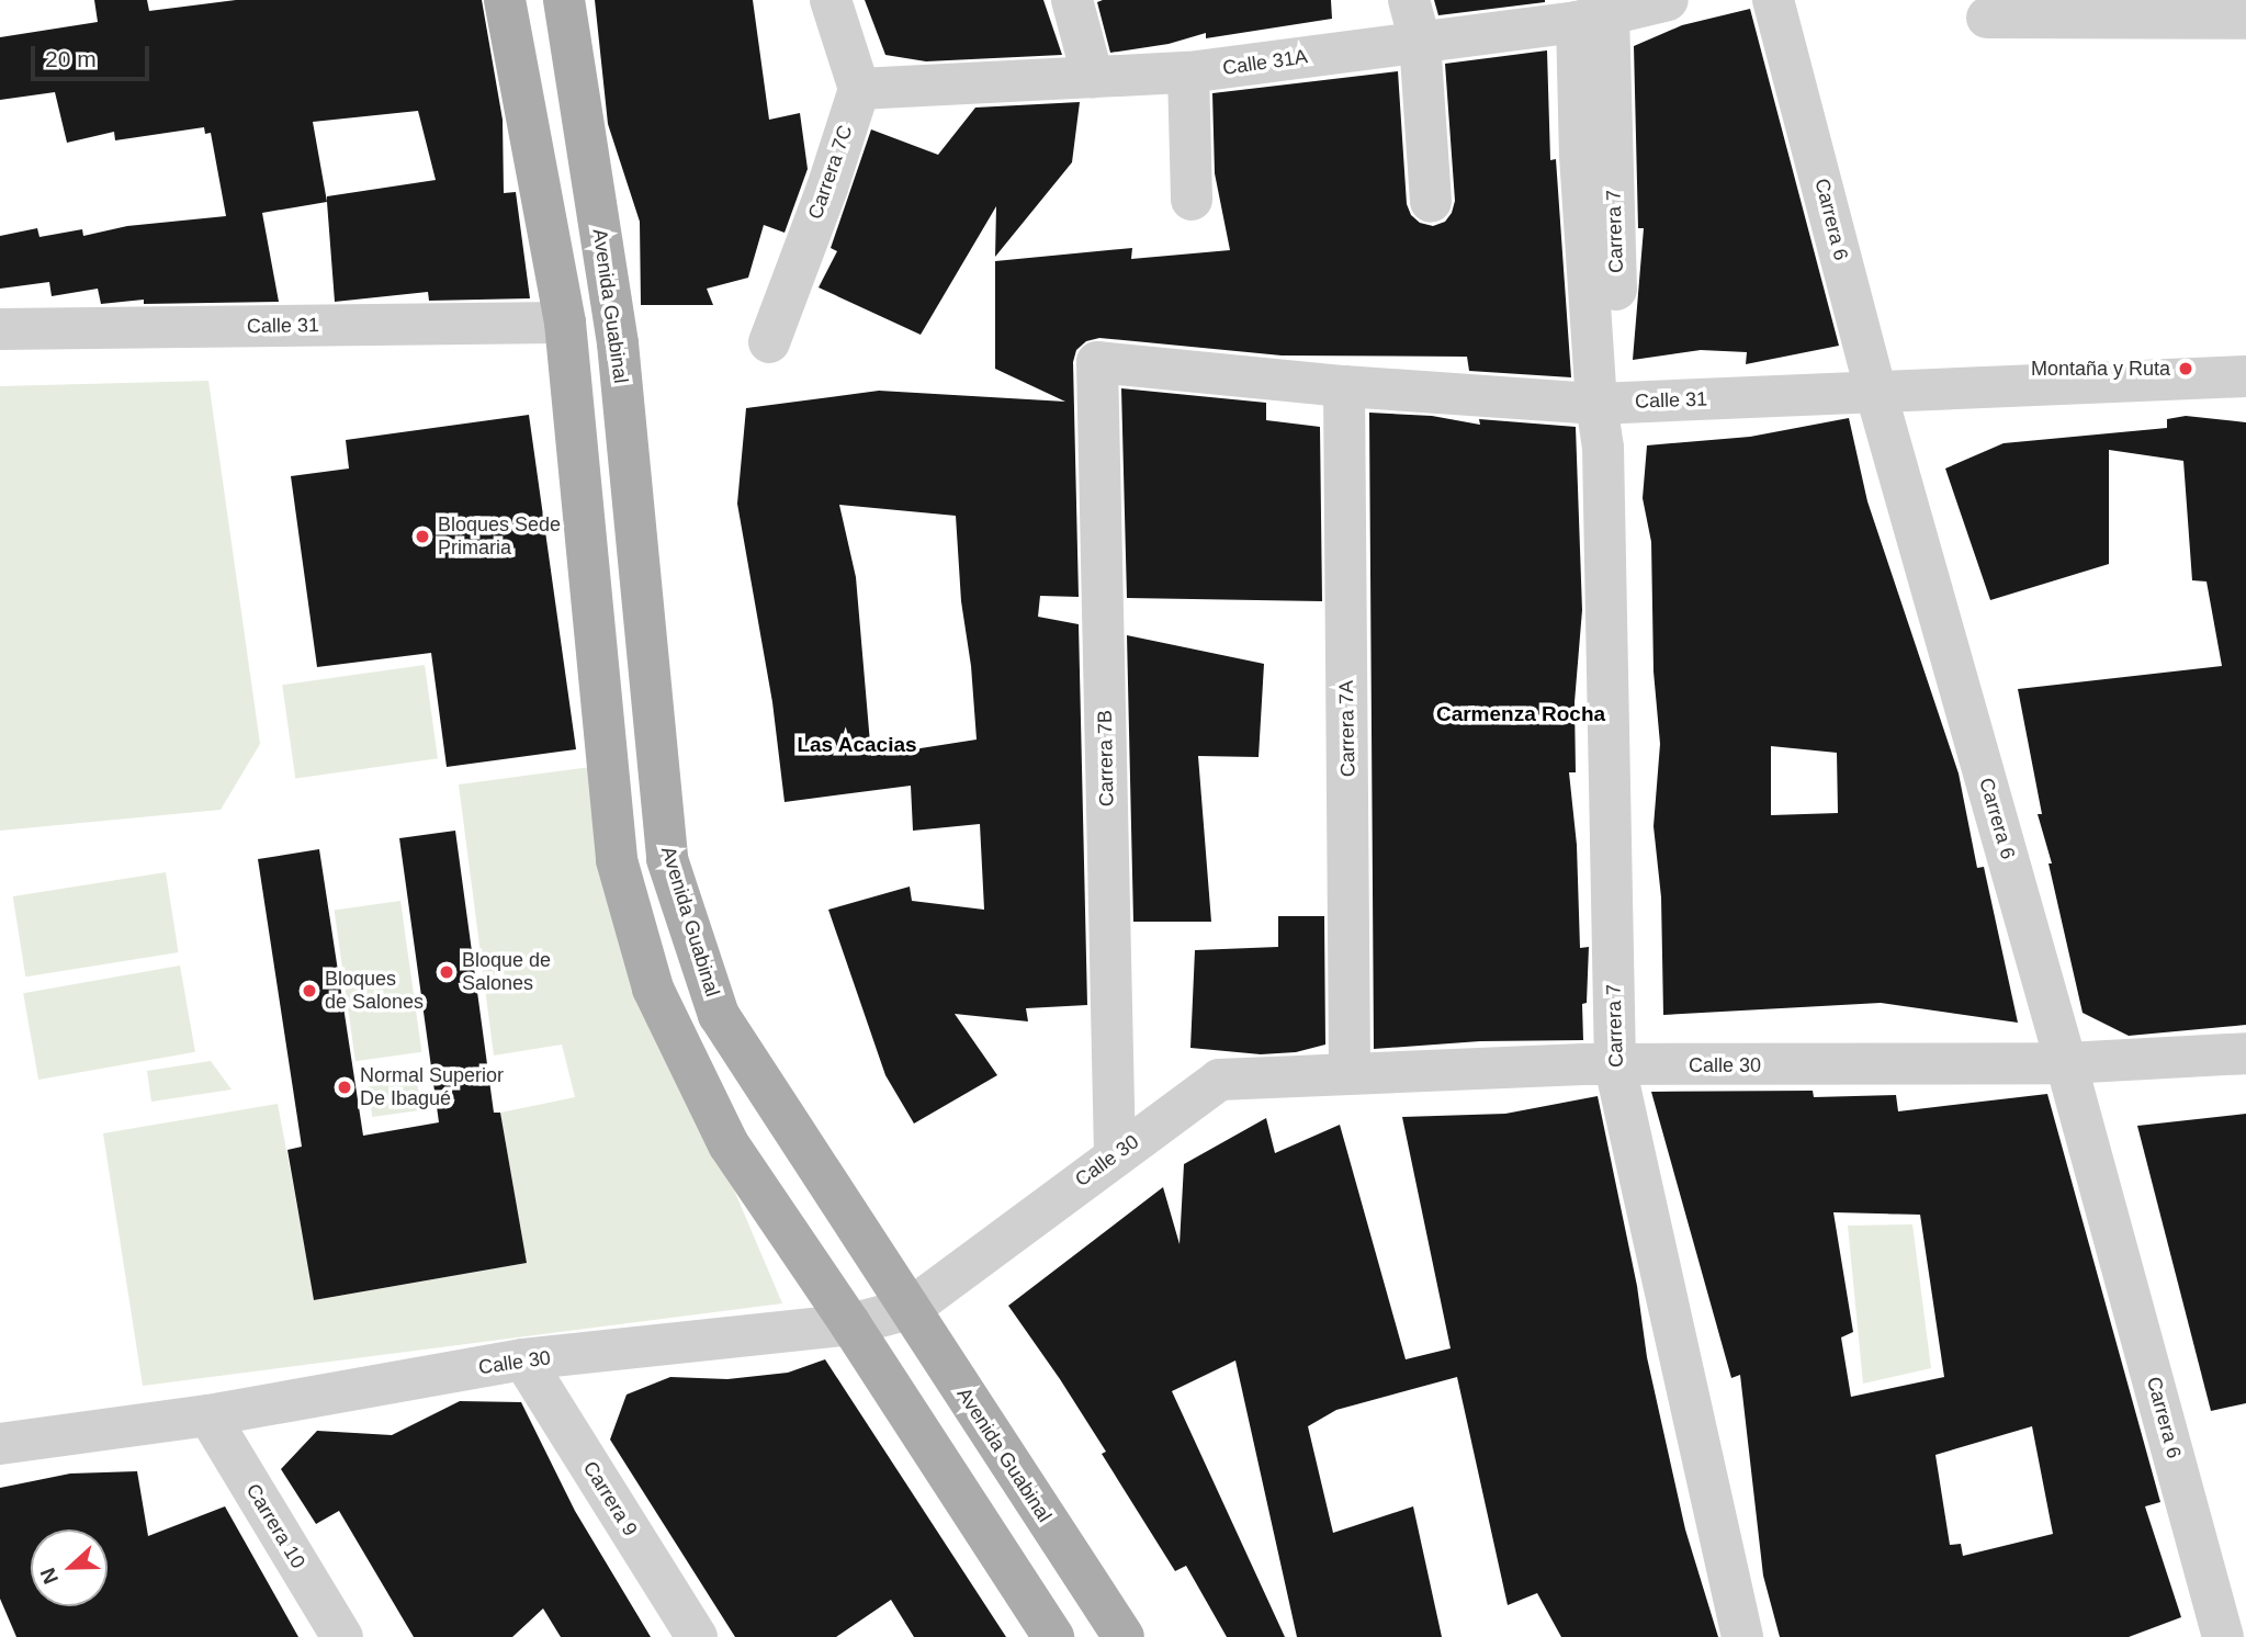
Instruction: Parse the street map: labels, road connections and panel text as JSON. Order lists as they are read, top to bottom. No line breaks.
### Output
{"streets":{"main road":["Avenida Guabinal"],"street":["Calle 31A","Carrera 7C","Carrera 6","Carrera 7","Calle 31","Carrera 7A","Carrera 7B","Calle 30","Carrera 9","Carrera 10"]},"crossings":[["Calle 31A","Carrera 7C"],["Calle 31A","Carrera 7"],["Carrera 6","Calle 31"],["Carrera 6","Calle 30"],["Carrera 7","Calle 31"],["Carrera 7","Calle 30"],["Avenida Guabinal","Calle 30"],["Calle 31","Carrera 7A"],["Calle 31","Carrera 7B"],["Carrera 7A","Calle 30"],["Carrera 7B","Calle 30"],["Calle 30","Carrera 9"],["Calle 30","Carrera 10"]],"districts":["Carmenza Rocha","Las Acacias"],"places":["Montaña y Ruta","Bloques Sede Primaria","Bloque de Salones","Bloques de Salones","Normal Superior De Ibagué"],"scale_bar":"20 m","north":"left"}
